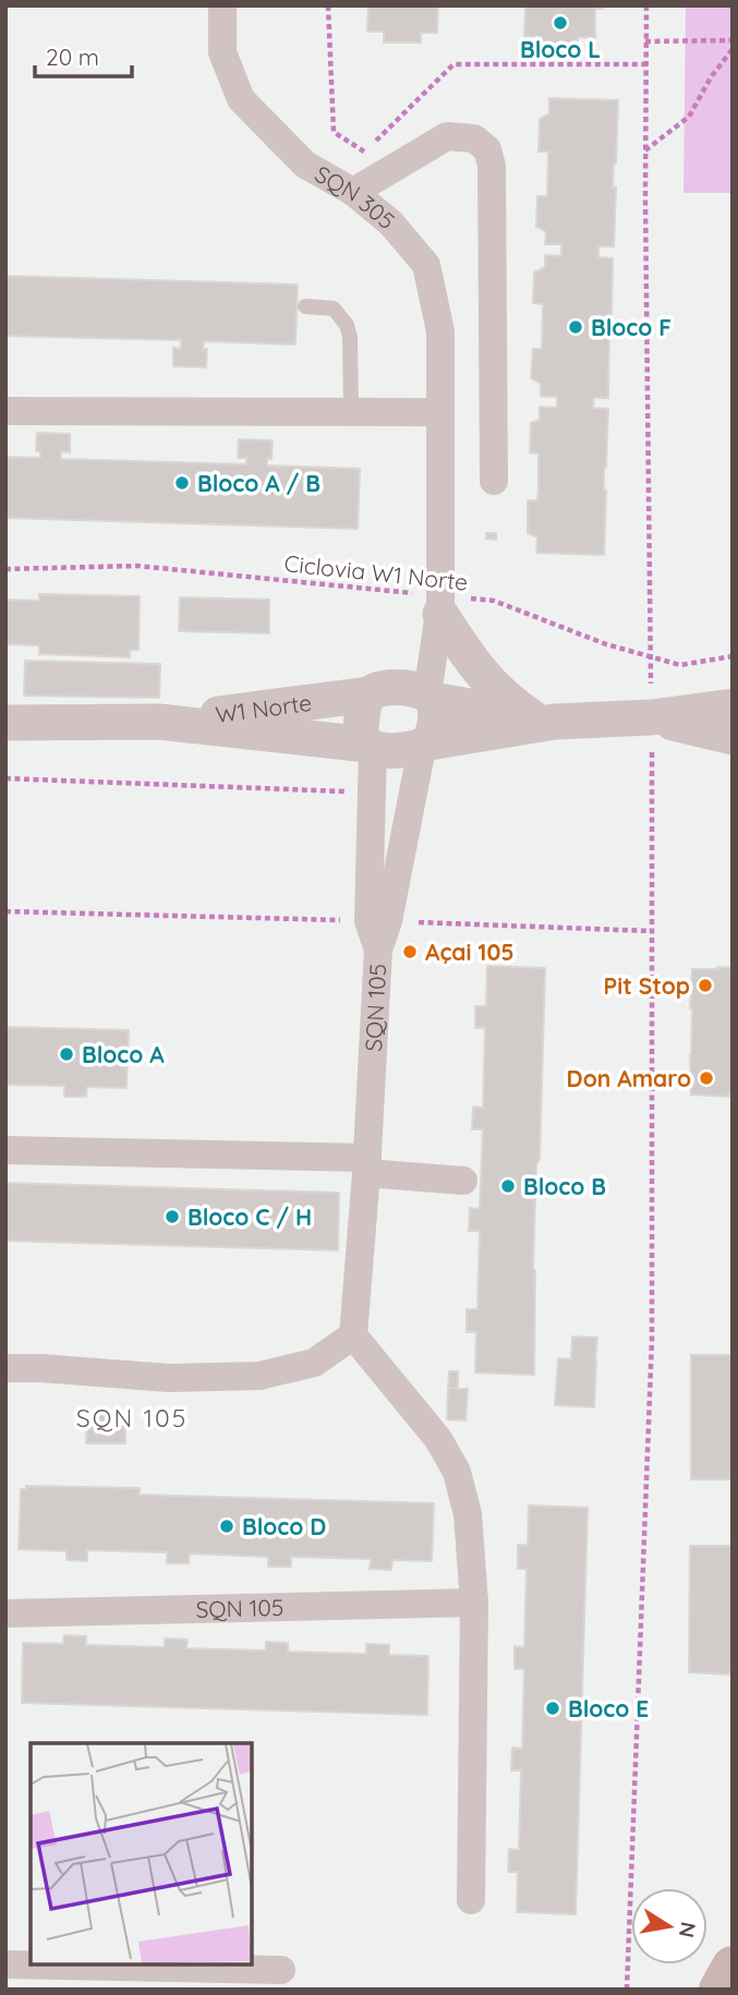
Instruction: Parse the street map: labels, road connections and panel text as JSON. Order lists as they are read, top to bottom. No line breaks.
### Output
{"streets":{"street":["SQN 305","W1 Norte","SQN 105"],"path":["Ciclovia W1 Norte"]},"crossings":[["SQN 305","Ciclovia W1 Norte"],["SQN 305","W1 Norte"],["SQN 305","SQN 105"],["W1 Norte","SQN 105"]],"districts":["SQN 105"],"places":["Bloco L","Bloco F","Bloco A / B","Açai 105","Pit Stop","Bloco A","Don Amaro","Bloco B","Bloco C / H","Bloco D","Bloco E"],"scale_bar":"20 m","north":"right"}
